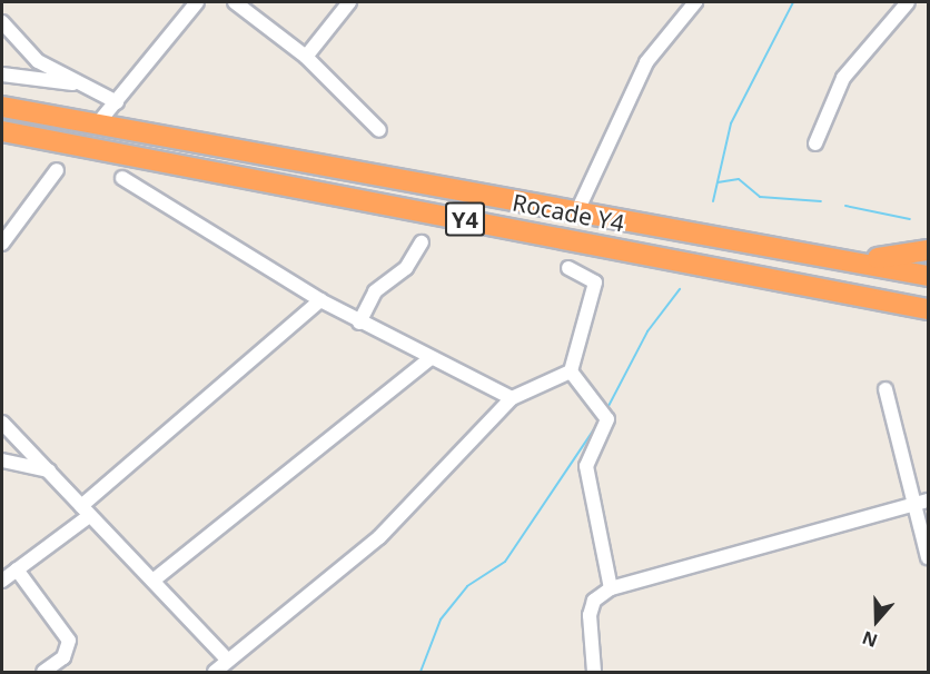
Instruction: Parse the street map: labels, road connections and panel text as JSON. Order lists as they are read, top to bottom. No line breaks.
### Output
{"streets":{"highway":["Rocade Y4","Y4"]},"north":"bottom"}
